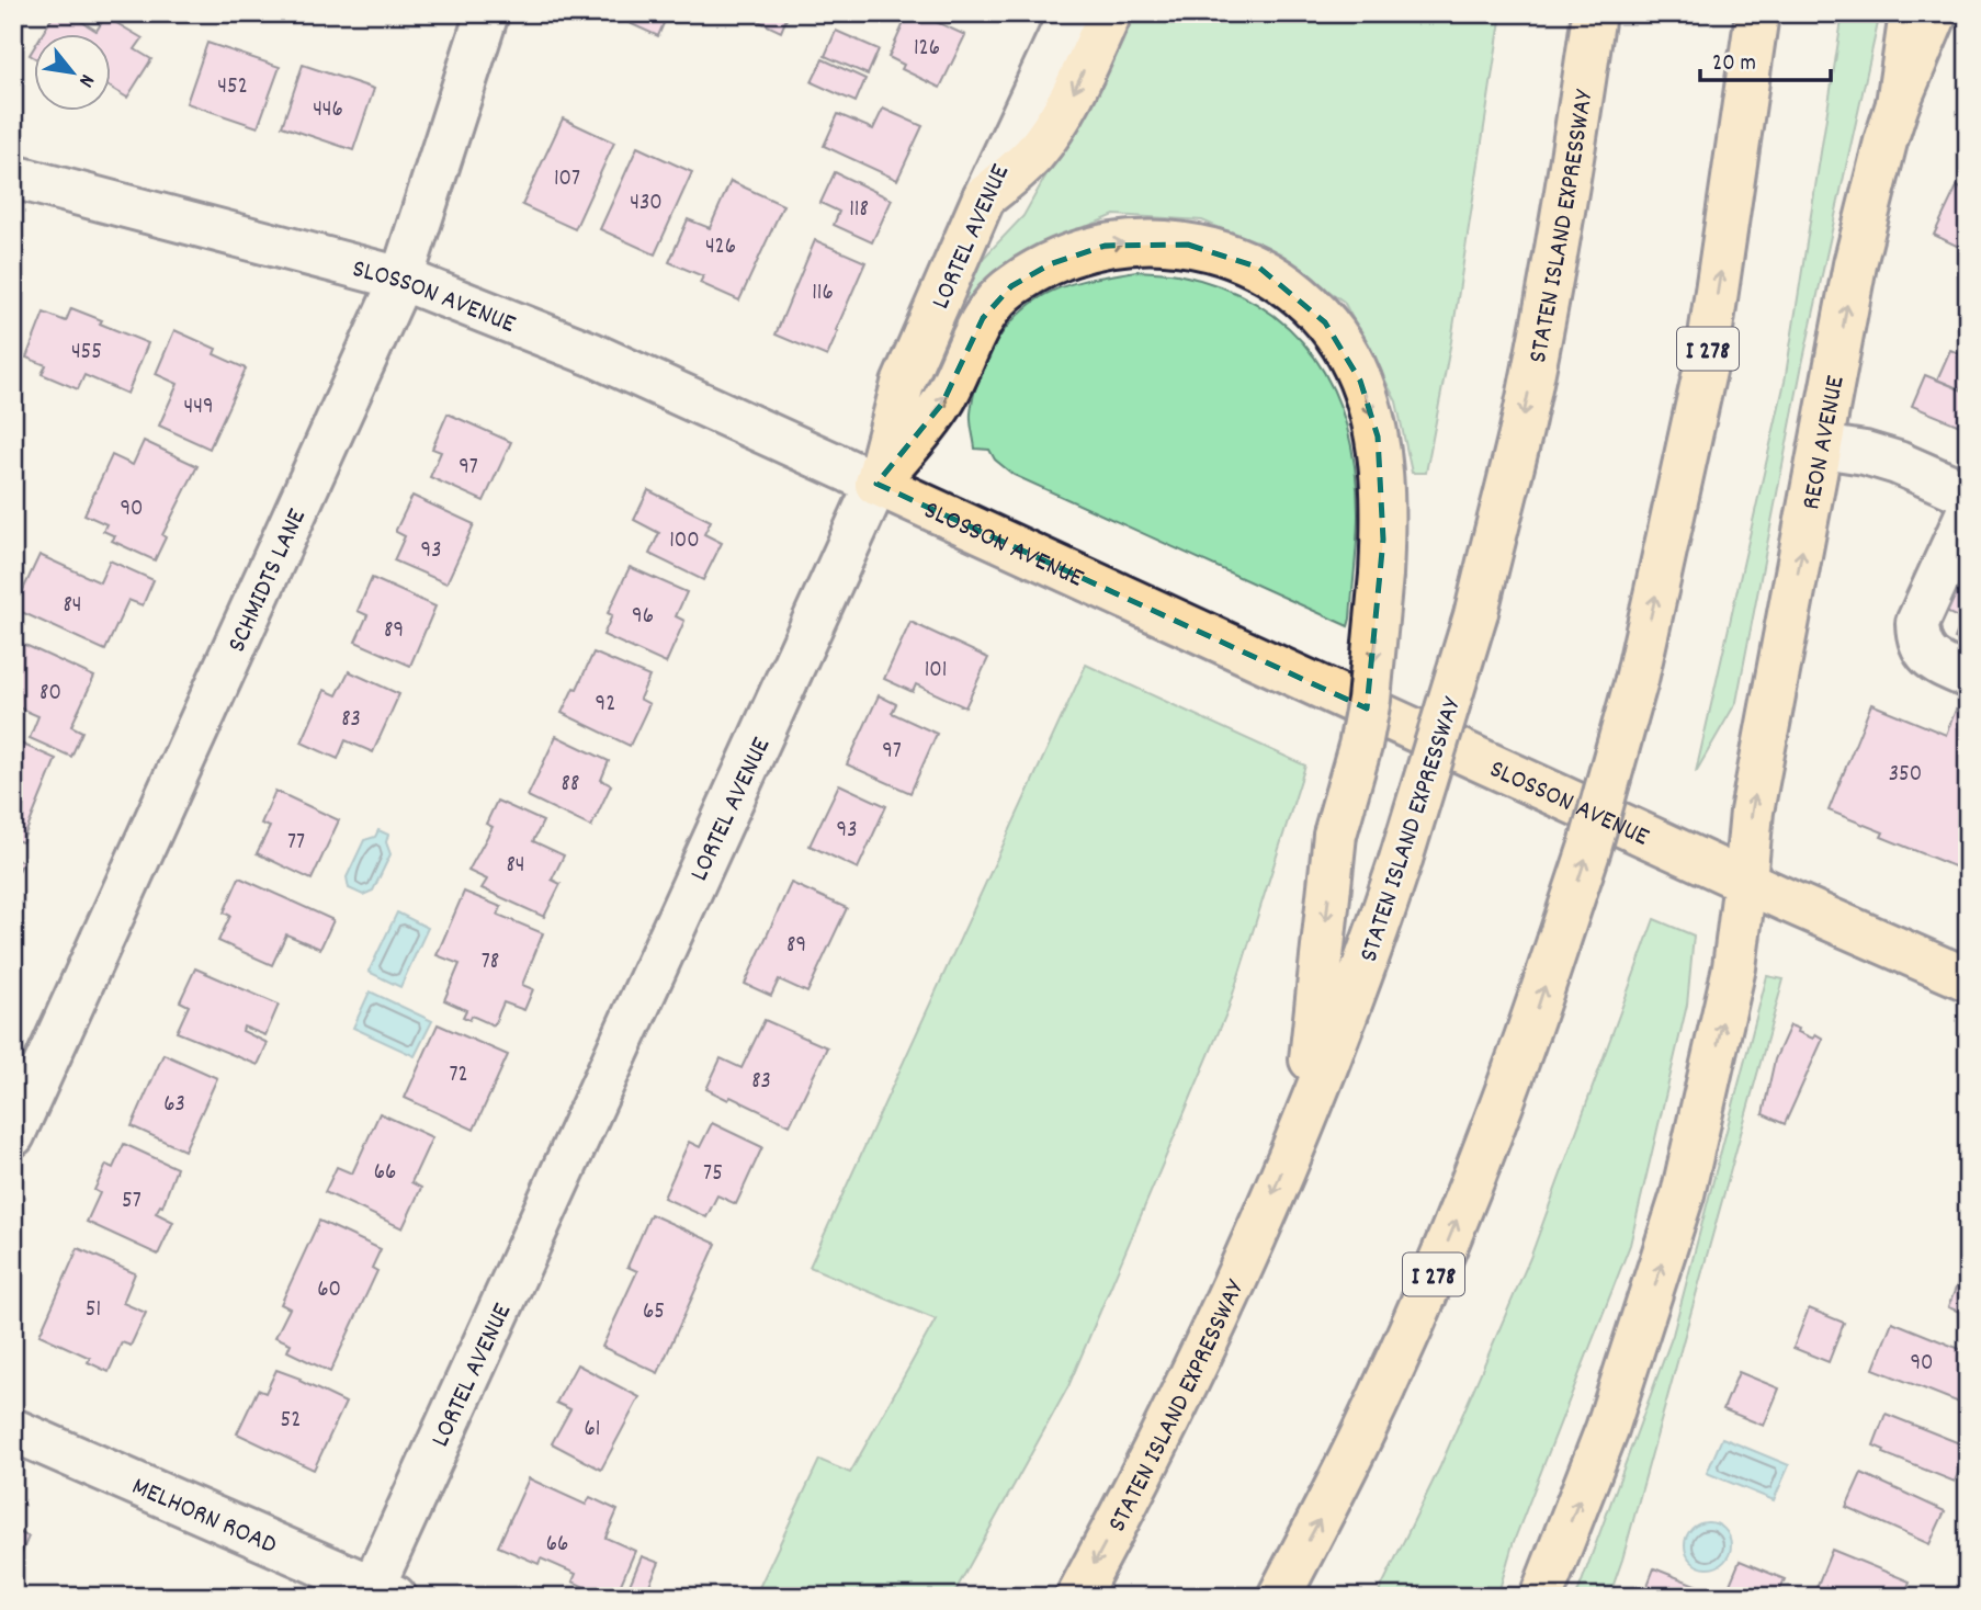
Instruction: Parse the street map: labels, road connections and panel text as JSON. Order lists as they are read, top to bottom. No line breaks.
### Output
{"streets":{"main road":["STATEN ISLAND EXPRESSWAY","LORTEL AVENUE","SLOSSON AVENUE","I 278","REON AVENUE"],"street":["SCHMIDTS LANE","MELHORN ROAD"]},"crossings":[["LORTEL AVENUE","SLOSSON AVENUE"],["LORTEL AVENUE","MELHORN ROAD"],["SLOSSON AVENUE","REON AVENUE"],["SLOSSON AVENUE","SCHMIDTS LANE"]],"house_numbers":["126","452","446","107","430","118","426","116","455","449","97","90","100","93","84","96","89","101","80","92","83","97","350","88","93","77","84","89","78","72","83","63","66","75","57","60","51","65","90","52","61","66"],"scale_bar":"20 m","north":"bottom right"}
